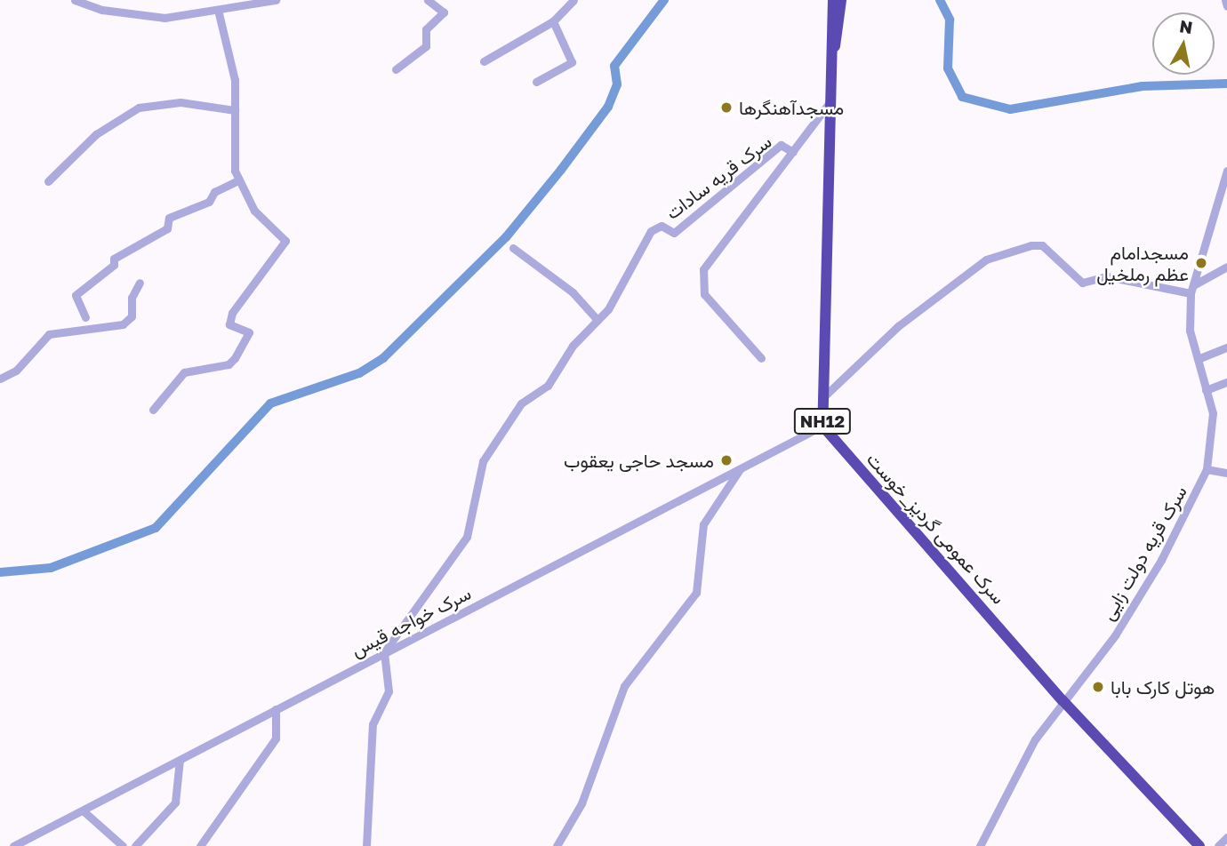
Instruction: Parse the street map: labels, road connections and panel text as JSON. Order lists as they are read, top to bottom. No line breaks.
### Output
{"streets":{"highway":["NH12","سرک عمومی گردیز_خوست"],"street":["سرک قریه سادات","سرک قریه دولت زایی","سرک خواجه قیس"]},"crossings":[["سرک قریه سادات","سرک خواجه قیس"],["NH12","سرک عمومی گردیز_خوست"],["NH12","سرک خواجه قیس"],["سرک عمومی گردیز_خوست","سرک قریه دولت زایی"],["سرک عمومی گردیز_خوست","سرک خواجه قیس"]],"places":["مسجدآهنگرها","مسجدامام عظم رملخیل","مسجد حاجی یعقوب","هوتل کارک بابا"],"north":"top"}
